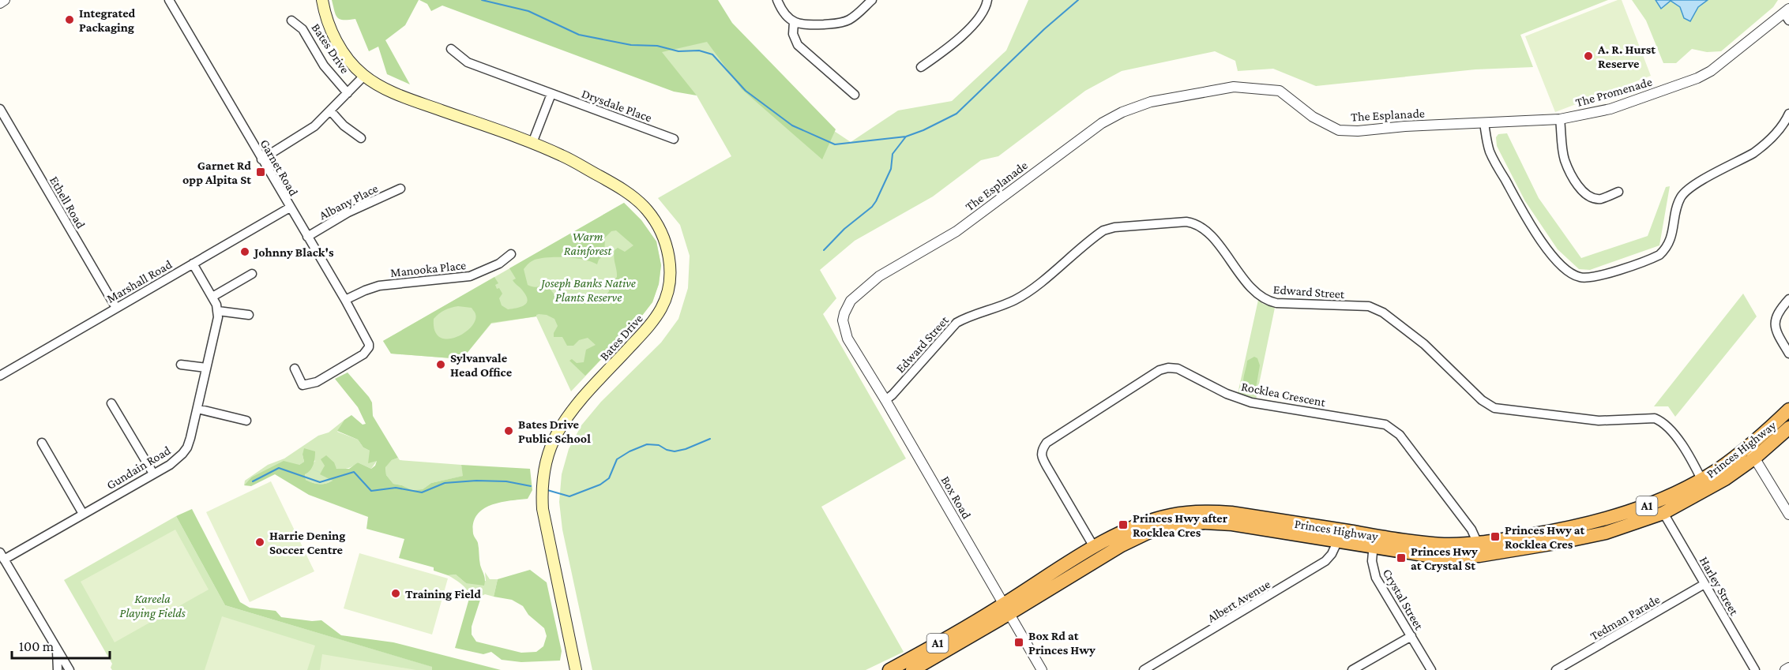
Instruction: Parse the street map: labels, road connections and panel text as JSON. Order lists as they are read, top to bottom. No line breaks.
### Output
{"streets":{"highway":["Princes Highway","A1"],"main road":["Bates Drive"],"street":["The Promenade","Drysdale Place","The Esplanade","Garnet Road","Albany Place","Ethell Road","Manooka Place","Marshall Road","Edward Street","Rocklea Crescent","Gundain Road","Box Road","Harley Street","Crystal Street","Albert Avenue","Tedman Parade"]},"crossings":[["The Promenade","The Esplanade"],["The Esplanade","Box Road"],["Garnet Road","Albany Place"],["Garnet Road","Manooka Place"],["Garnet Road","Marshall Road"],["Ethell Road","Marshall Road"],["Marshall Road","Gundain Road"],["Edward Street","Princes Highway"],["Edward Street","Box Road"],["Rocklea Crescent","Princes Highway"],["Princes Highway","Box Road"],["Princes Highway","Harley Street"],["Princes Highway","Crystal Street"],["Princes Highway","Albert Avenue"],["Harley Street","Tedman Parade"]],"parks":["Warm Rainforest","Joseph Banks Native Plants Reserve","Kareela Playing Fields"],"places":{"other":["Integrated Packaging","A. R. Hurst Reserve","Johnny Black's","Sylvanvale Head Office","Bates Drive Public School","Harrie Dening Soccer Centre","Training Field"],"transit":["Garnet Rd opp Alpita St","Princes Hwy after Rocklea Cres","Princes Hwy at Rocklea Cres","Princes Hwy at Crystal St","Box Rd at Princes Hwy"]},"scale_bar":"100 m"}
